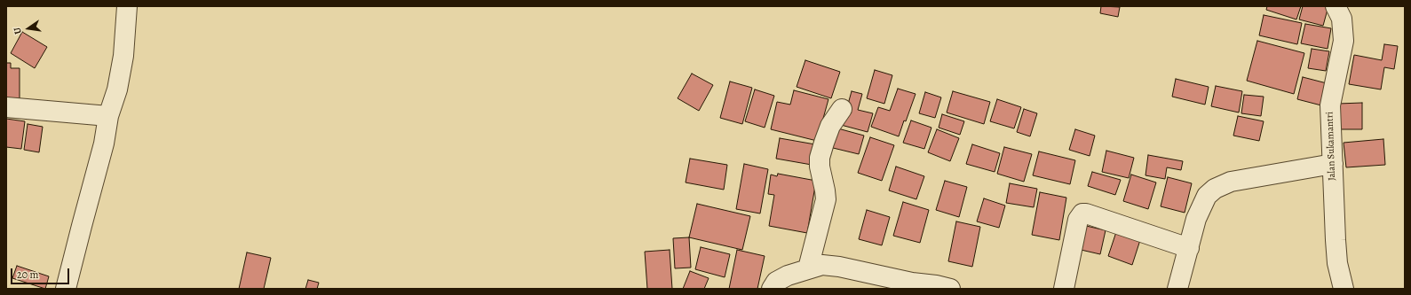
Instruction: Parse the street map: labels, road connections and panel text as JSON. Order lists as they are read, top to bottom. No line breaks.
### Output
{"streets":{"street":["Jalan Sukamantri"]},"scale_bar":"20 m","north":"left"}
